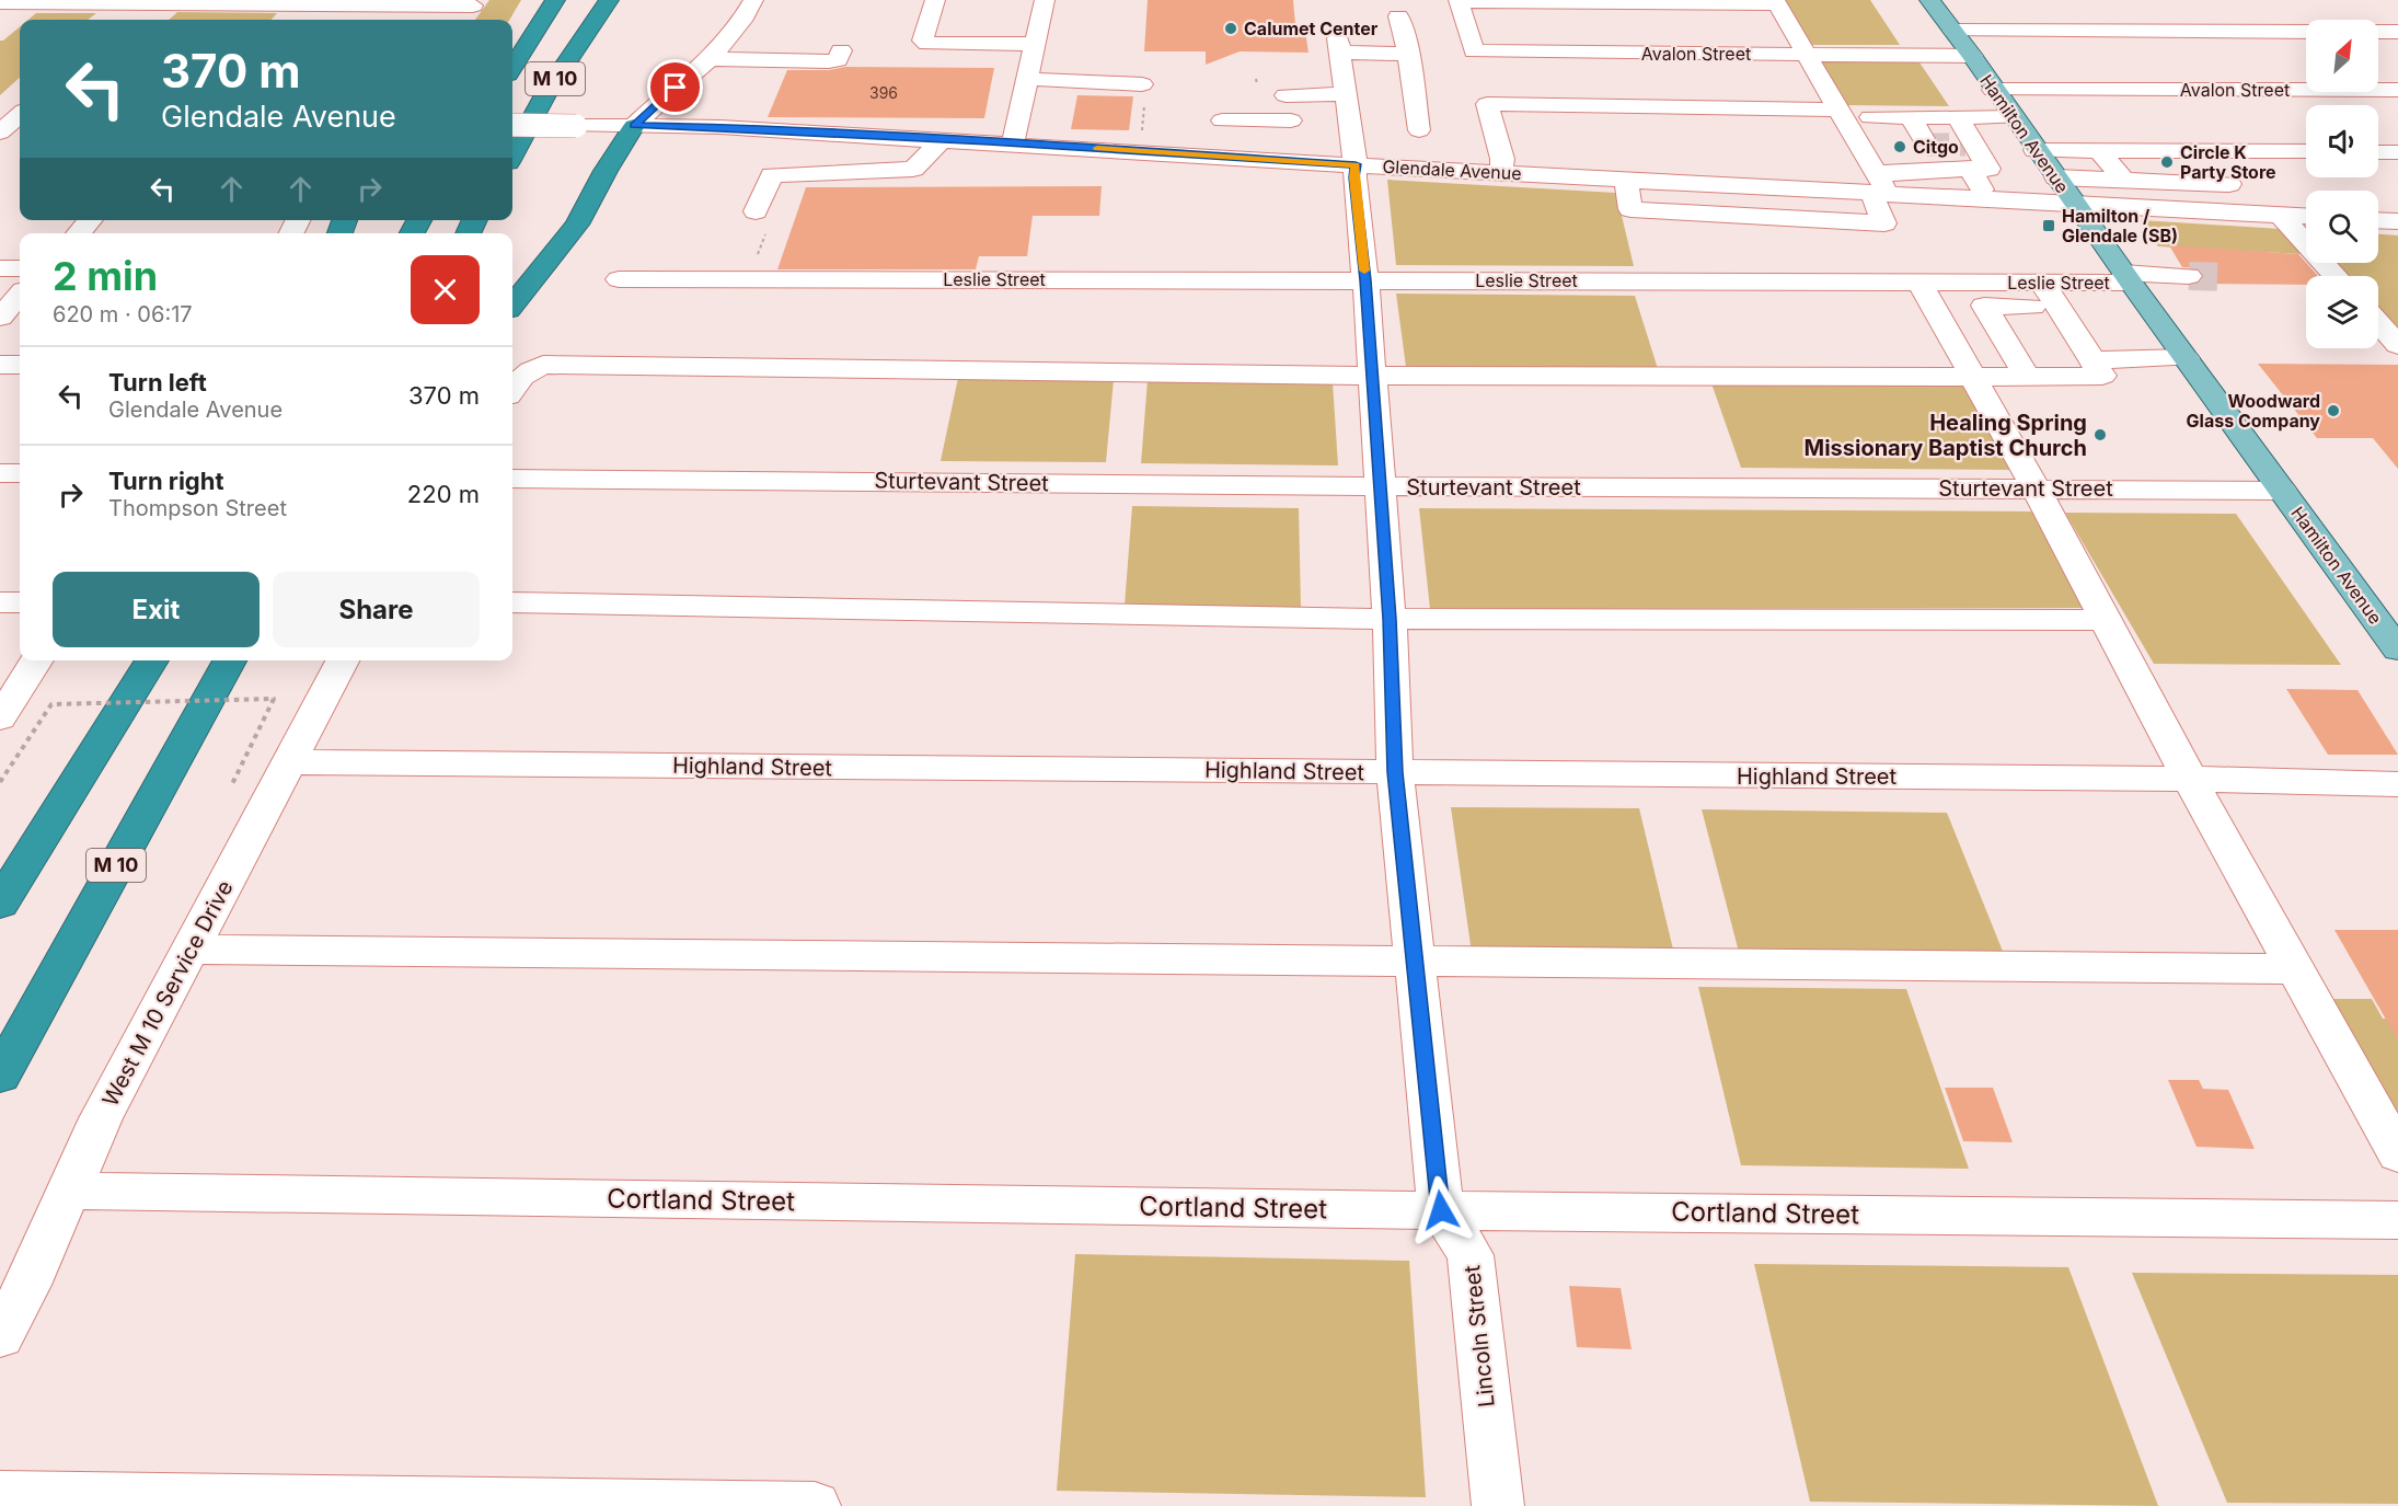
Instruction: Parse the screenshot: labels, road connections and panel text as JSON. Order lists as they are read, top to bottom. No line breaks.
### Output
{"streets":{"highway":["M 10"],"main road":["Hamilton Avenue"],"street":["Avalon Street","Glendale Avenue","Leslie Street","Sturtevant Street","Highland Street","West M 10 Service Drive","Cortland Street","Lincoln Street"]},"crossings":[["Avalon Street","Hamilton Avenue"],["Hamilton Avenue","Glendale Avenue"],["Hamilton Avenue","Leslie Street"],["Hamilton Avenue","Sturtevant Street"],["Glendale Avenue","Lincoln Street"],["Leslie Street","Lincoln Street"],["Sturtevant Street","Lincoln Street"],["Highland Street","West M 10 Service Drive"],["Highland Street","Lincoln Street"],["West M 10 Service Drive","Cortland Street"],["Cortland Street","Lincoln Street"]],"places":{"other":["Calumet Center","Citgo","Circle K Party Store","Woodward Glass Company","Healing Spring Missionary Baptist Church"],"transit":["Hamilton / Glendale (SB)"]},"house_numbers":["396"],"north":"top right","page":{"turn":["370 m","Glendale Avenue"],"heading":["2 min","620 m · 06:17"],"list":[{"name":"Turn left","note":"Glendale Avenue","value":"370 m"},{"name":"Turn right","note":"Thompson Street","value":"220 m"}],"buttons":["Exit","Share"]}}
